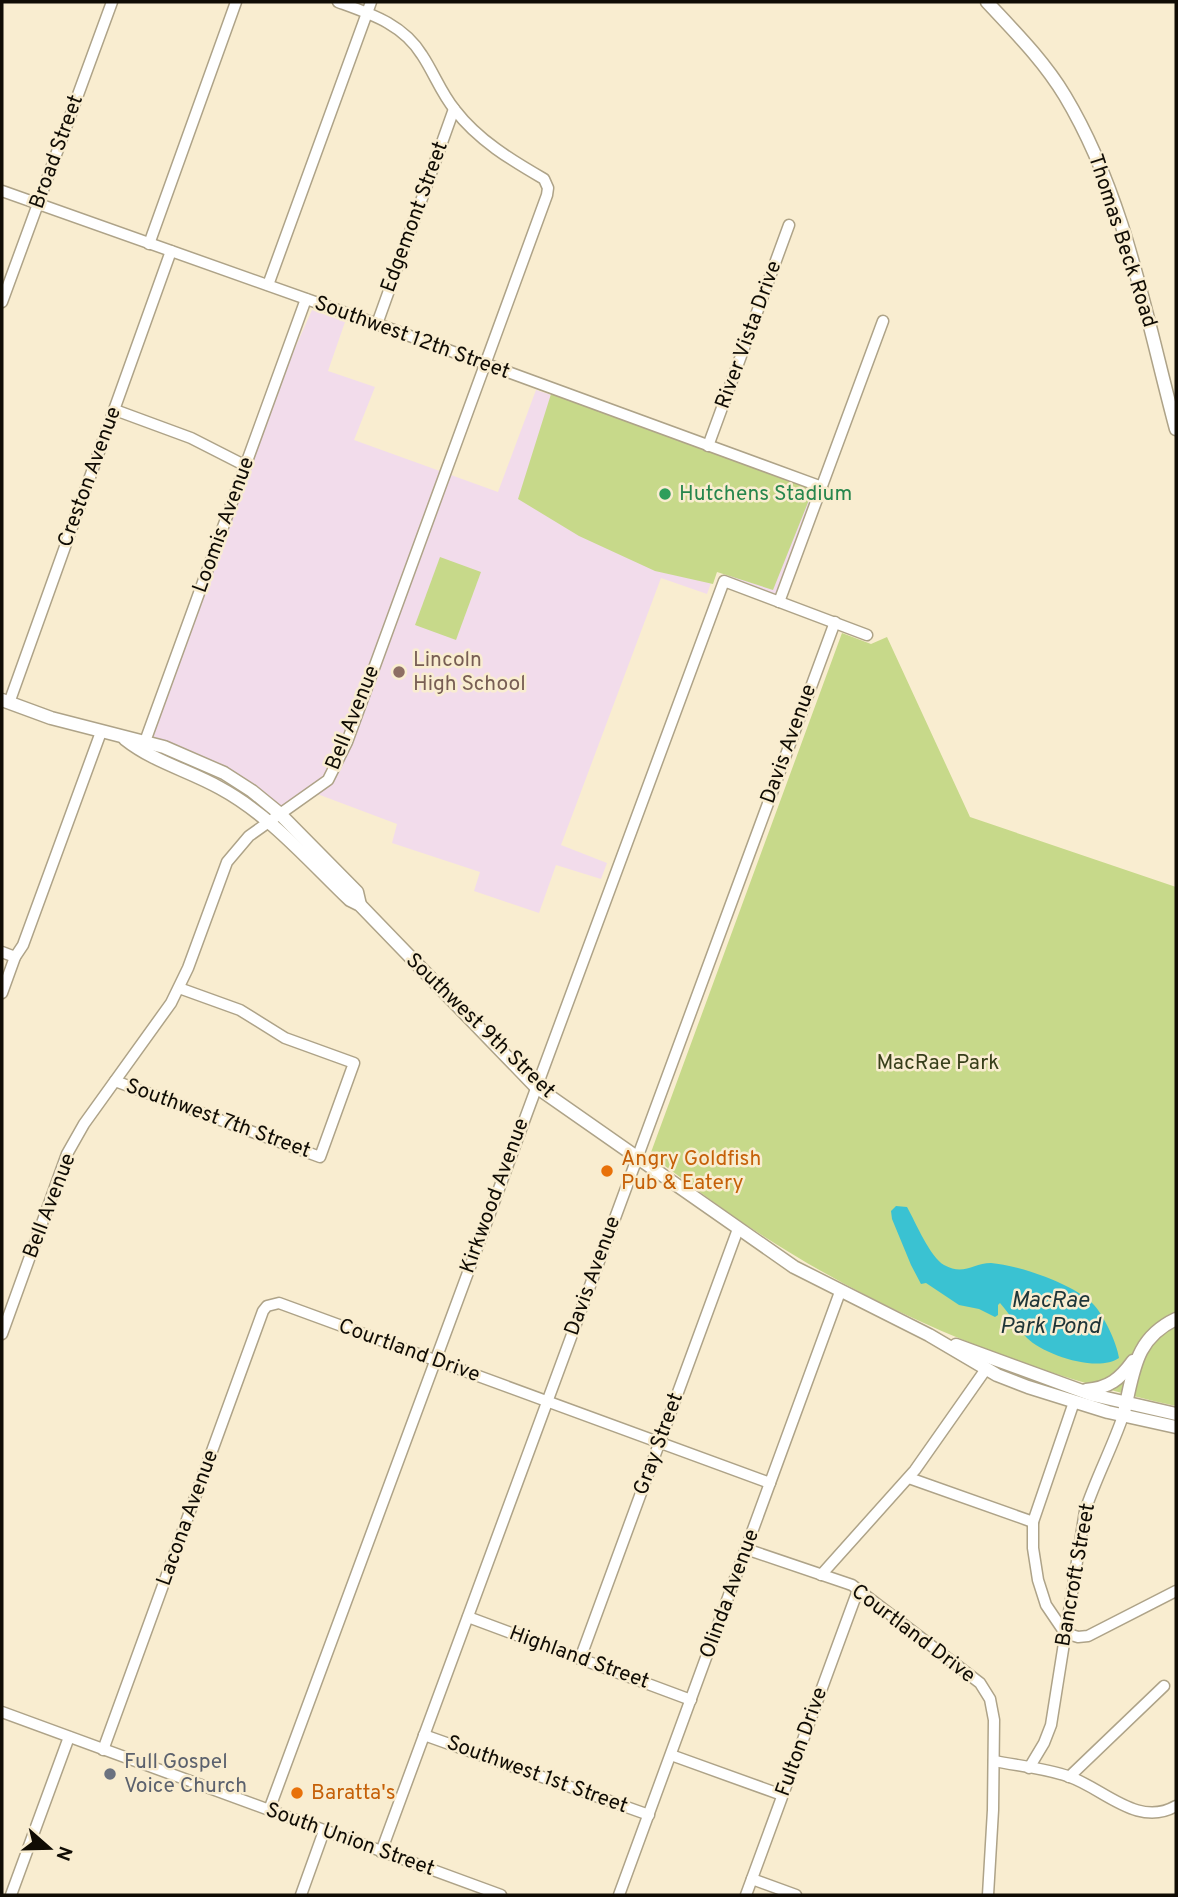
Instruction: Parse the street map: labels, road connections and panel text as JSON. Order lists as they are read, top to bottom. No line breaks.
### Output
{"streets":{"main road":["Thomas Beck Road","Southwest 9th Street","Bancroft Street"],"street":["Broad Street","Edgemont Street","River Vista Drive","Southwest 12th Street","Creston Avenue","Loomis Avenue","Bell Avenue","Davis Avenue","Southwest 7th Street","Kirkwood Avenue","Courtland Drive","Gray Street","Lacona Avenue","Olinda Avenue","Highland Street","Fulton Drive","Southwest 1st Street","South Union Street"]},"crossings":[["Broad Street","Southwest 12th Street"],["Edgemont Street","Southwest 12th Street"],["Edgemont Street","Bell Avenue"],["River Vista Drive","Southwest 12th Street"],["Southwest 12th Street","Creston Avenue"],["Southwest 12th Street","Loomis Avenue"],["Southwest 12th Street","Bell Avenue"],["Creston Avenue","Southwest 9th Street"],["Loomis Avenue","Southwest 9th Street"],["Bell Avenue","Southwest 9th Street"],["Bell Avenue","Southwest 7th Street"],["Davis Avenue","Southwest 9th Street"],["Davis Avenue","Courtland Drive"],["Davis Avenue","Highland Street"],["Davis Avenue","Southwest 1st Street"],["Davis Avenue","South Union Street"],["Southwest 9th Street","Kirkwood Avenue"],["Southwest 9th Street","Gray Street"],["Southwest 9th Street","Bancroft Street"],["Southwest 9th Street","Olinda Avenue"],["Kirkwood Avenue","Courtland Drive"],["Kirkwood Avenue","South Union Street"],["Courtland Drive","Gray Street"],["Courtland Drive","Lacona Avenue"],["Courtland Drive","Olinda Avenue"],["Courtland Drive","Fulton Drive"],["Gray Street","Highland Street"],["Lacona Avenue","South Union Street"],["Olinda Avenue","Highland Street"],["Olinda Avenue","Southwest 1st Street"]],"water":["MacRae Park Pond"],"parks":["MacRae Park"],"places":["Hutchens Stadium","Lincoln High School","Angry Goldfish Pub & Eatery","Full Gospel Voice Church","Baratta's"],"north":"right"}
